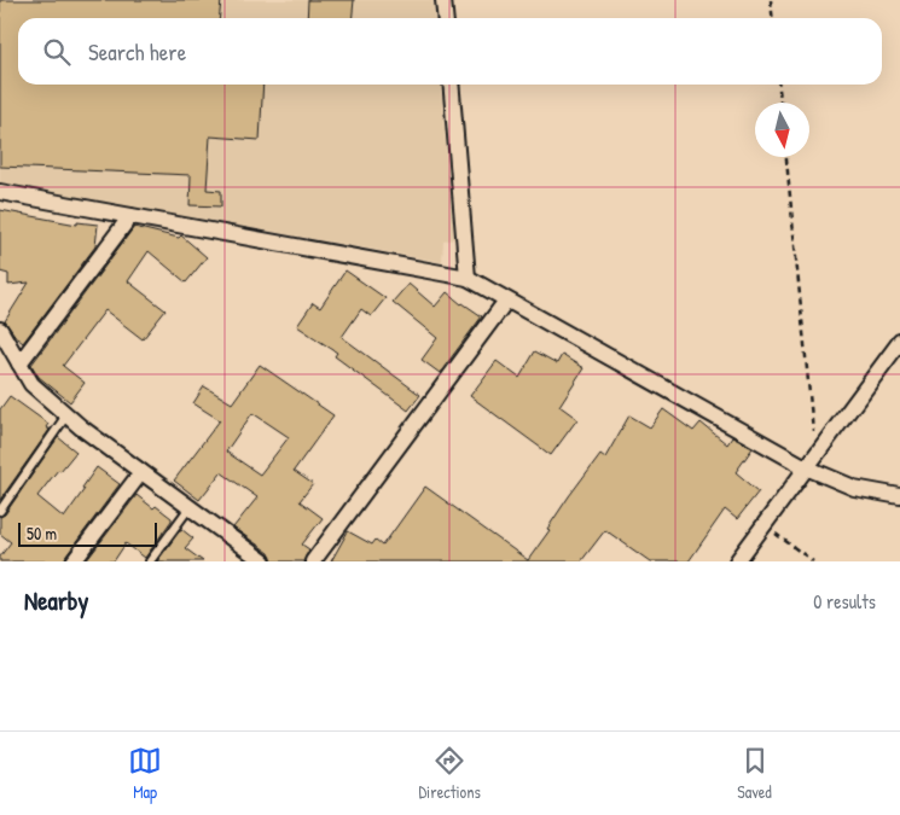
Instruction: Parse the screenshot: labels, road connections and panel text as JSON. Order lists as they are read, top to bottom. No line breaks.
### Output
{"scale_bar":"50 m","north":"bottom","page":{"search":"Search here","scale":"50 m","heading":["Nearby","0 results"],"nav":["Map","Directions","Saved"]}}
